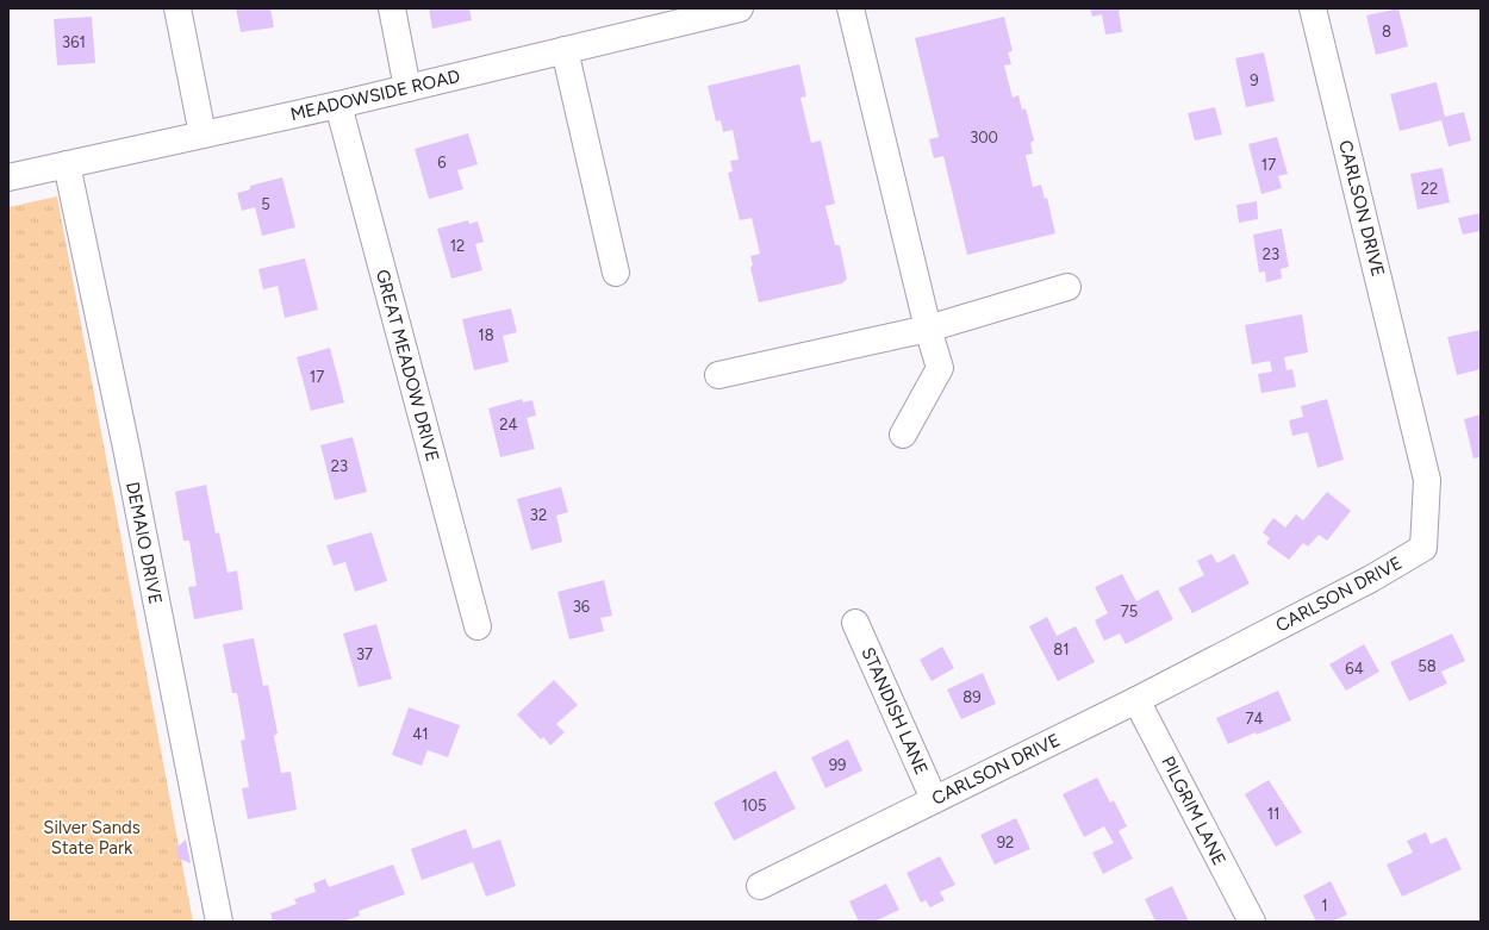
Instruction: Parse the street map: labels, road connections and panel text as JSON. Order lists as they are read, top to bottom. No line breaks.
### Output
{"streets":{"street":["MEADOWSIDE ROAD","CARLSON DRIVE","GREAT MEADOW DRIVE","DEMAIO DRIVE","STANDISH LANE","PILGRIM LANE"]},"crossings":[["MEADOWSIDE ROAD","GREAT MEADOW DRIVE"],["MEADOWSIDE ROAD","DEMAIO DRIVE"],["CARLSON DRIVE","STANDISH LANE"],["CARLSON DRIVE","PILGRIM LANE"]],"parks":["Silver Sands State Park"],"house_numbers":["8","361","9","300","6","17","22","5","12","23","18","17","24","23","32","36","75","81","37","58","64","89","74","41","99","105","11","92","1"]}
